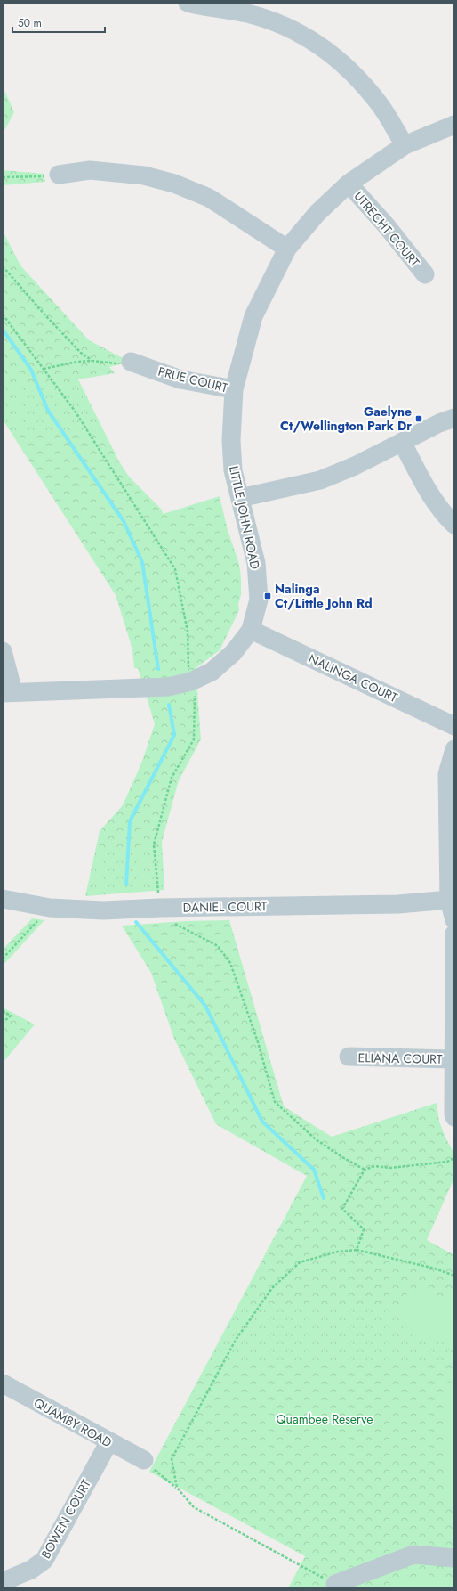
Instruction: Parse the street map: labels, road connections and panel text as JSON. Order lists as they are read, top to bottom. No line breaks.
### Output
{"streets":{"street":["UTRECHT COURT","PRUE COURT","LITTLE JOHN ROAD","NALINGA COURT","DANIEL COURT","ELIANA COURT","QUAMBY ROAD","BOWEN COURT"]},"crossings":[["UTRECHT COURT","LITTLE JOHN ROAD"],["PRUE COURT","LITTLE JOHN ROAD"],["LITTLE JOHN ROAD","NALINGA COURT"],["QUAMBY ROAD","BOWEN COURT"]],"parks":["Quambee Reserve"],"places":{"transit":["Gaelyne Ct/Wellington Park Dr","Nalinga Ct/Little John Rd"]},"scale_bar":"50 m"}
